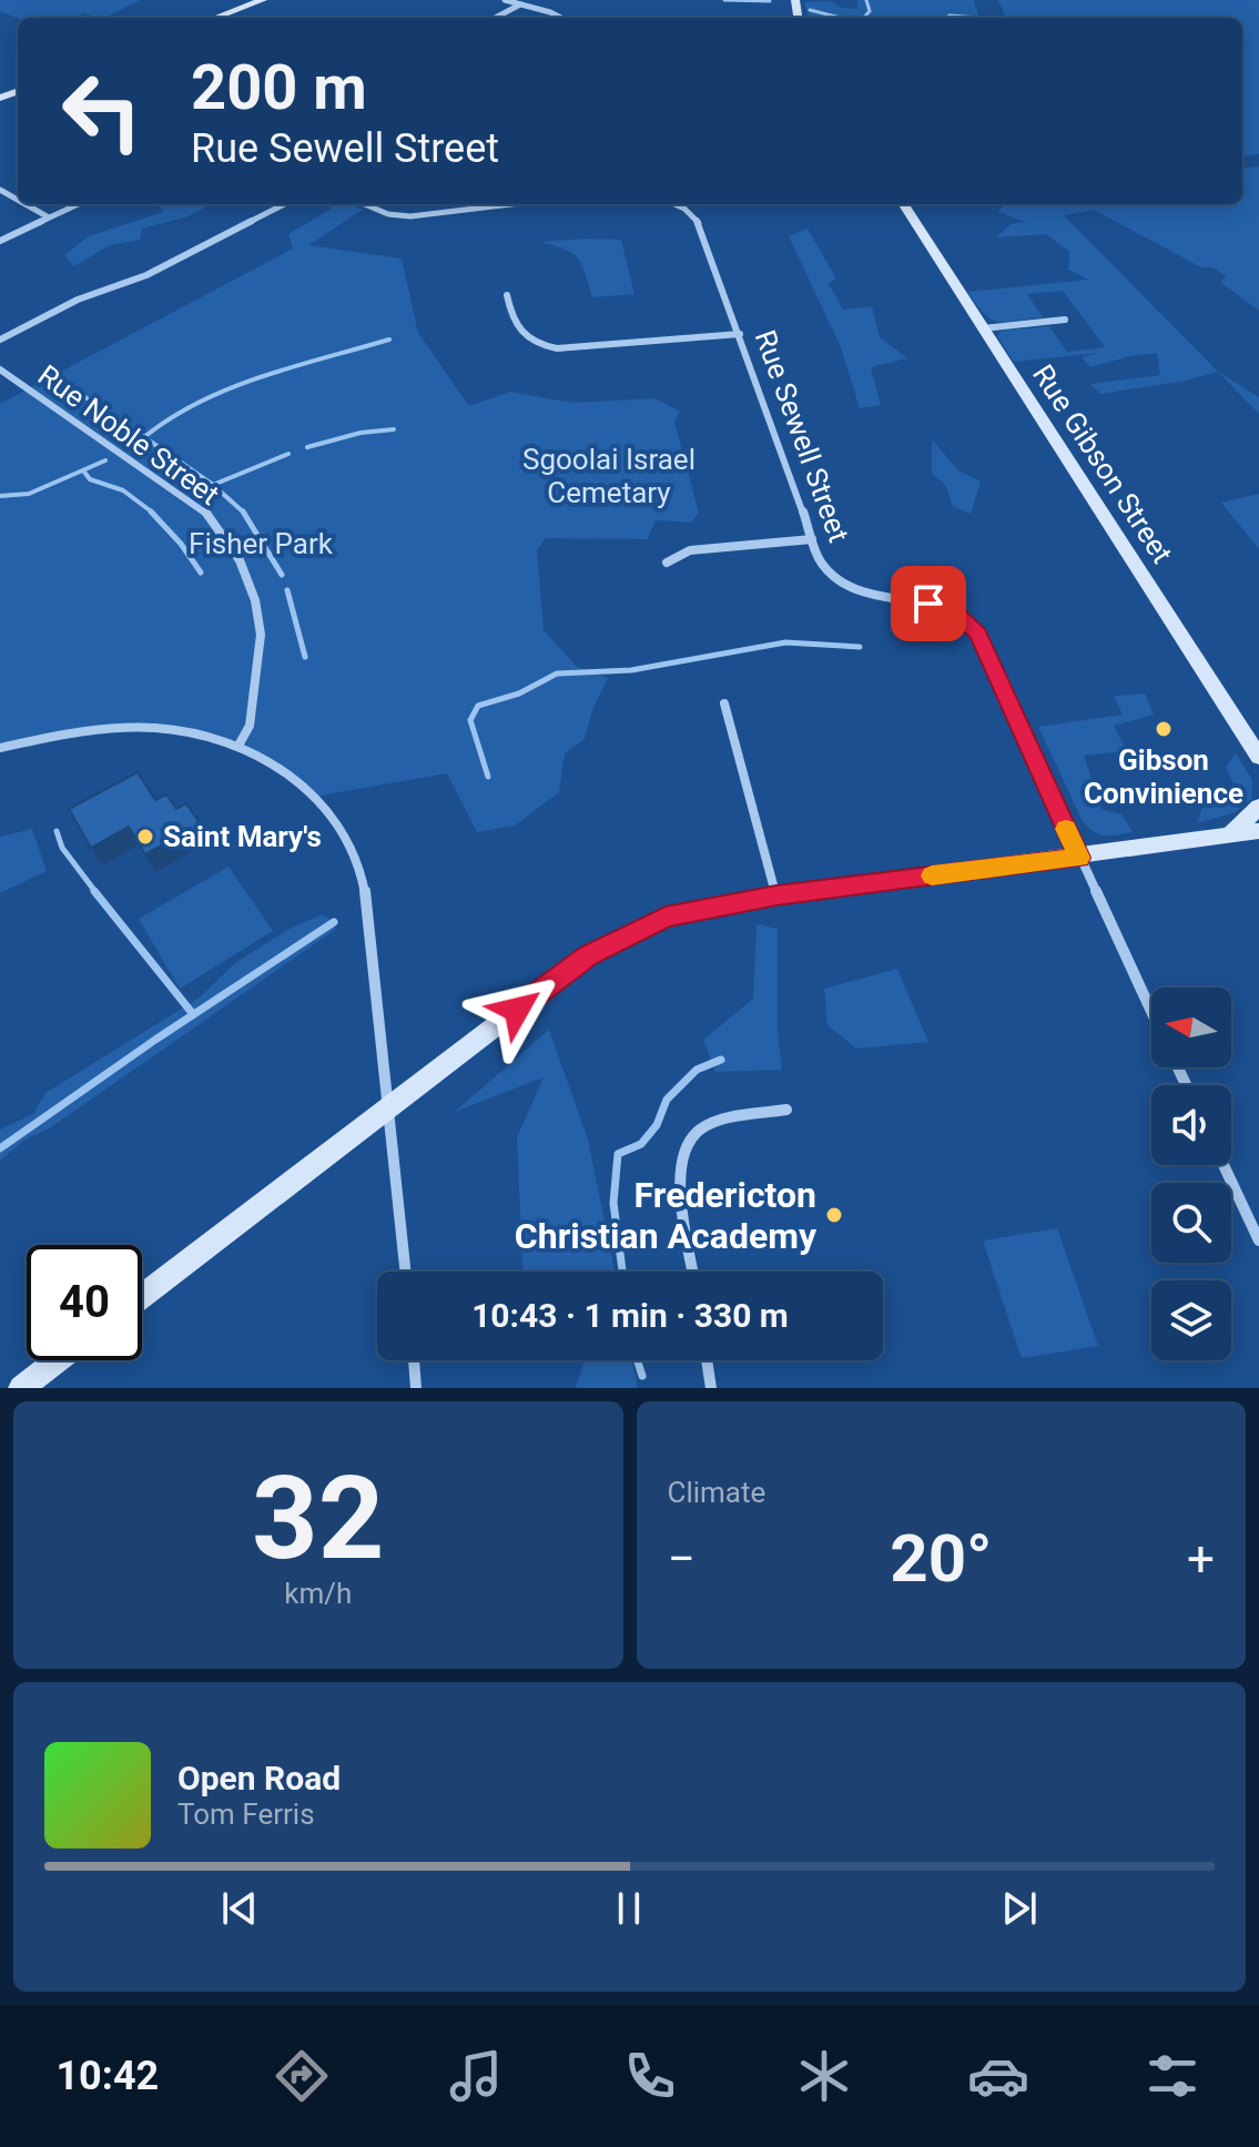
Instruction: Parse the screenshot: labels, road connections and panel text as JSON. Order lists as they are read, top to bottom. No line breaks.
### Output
{"streets":{"street":["Rue Noble Street","Rue Sewell Street","Rue Gibson Street"]},"parks":["Sgoolai Israel Cemetary","Fisher Park"],"places":["Gibson Convinience","Saint Mary's","Fredericton Christian Academy"],"north":"left","page":{"turn":["200 m","Rue Sewell Street"],"limit":"40","trip":"10:43 · 1 min · 330 m","tile":[["32","km/h"],"Climate"],"heat":["−","20°","+"],"song":["Open Road","Tom Ferris"],"tabs":"10:42"}}
